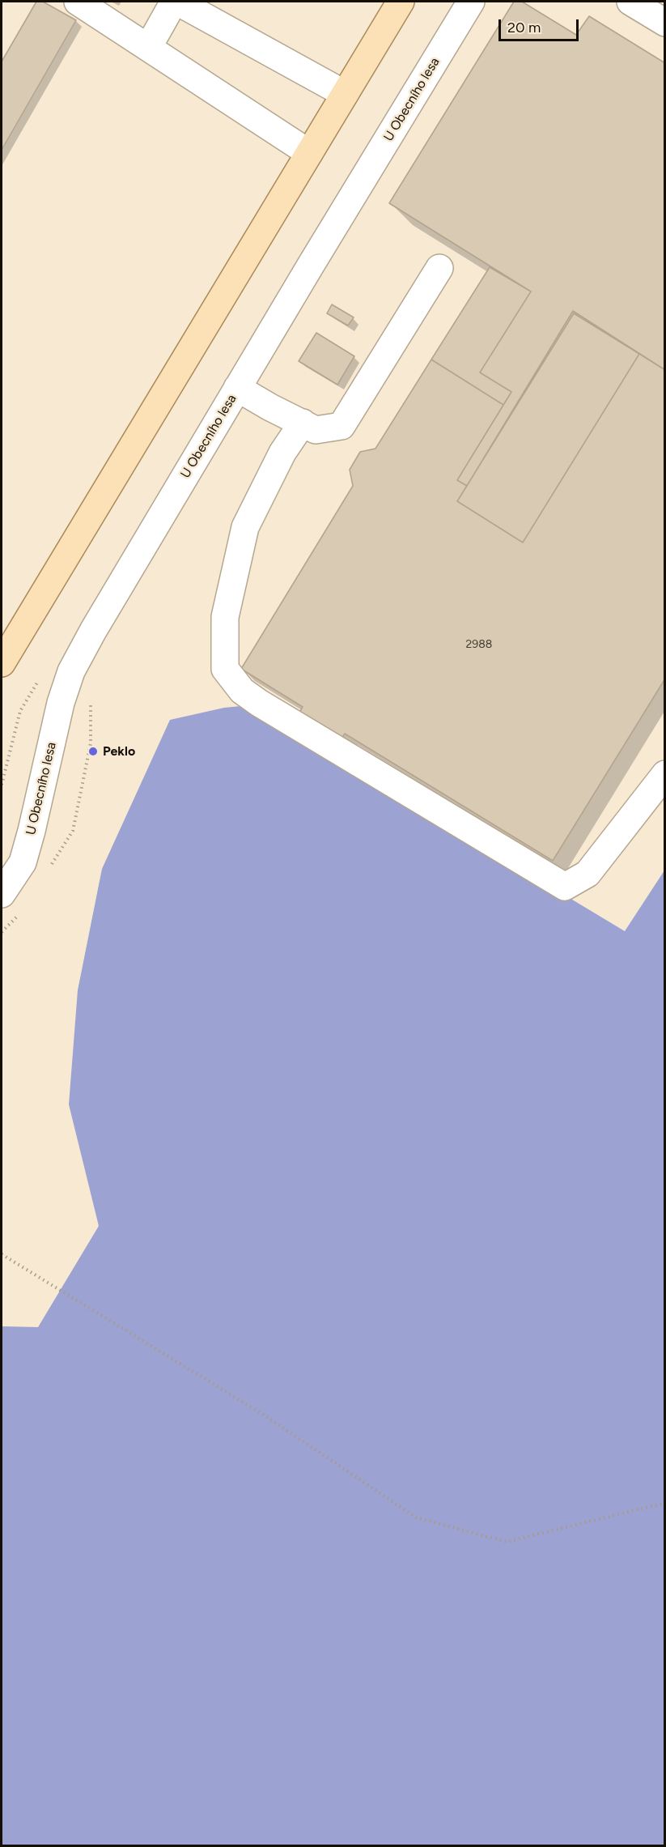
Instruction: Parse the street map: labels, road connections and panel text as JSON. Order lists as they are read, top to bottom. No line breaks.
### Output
{"streets":{"street":["U Obecního lesa"]},"places":["Peklo"],"house_numbers":["2988"],"scale_bar":"20 m"}
